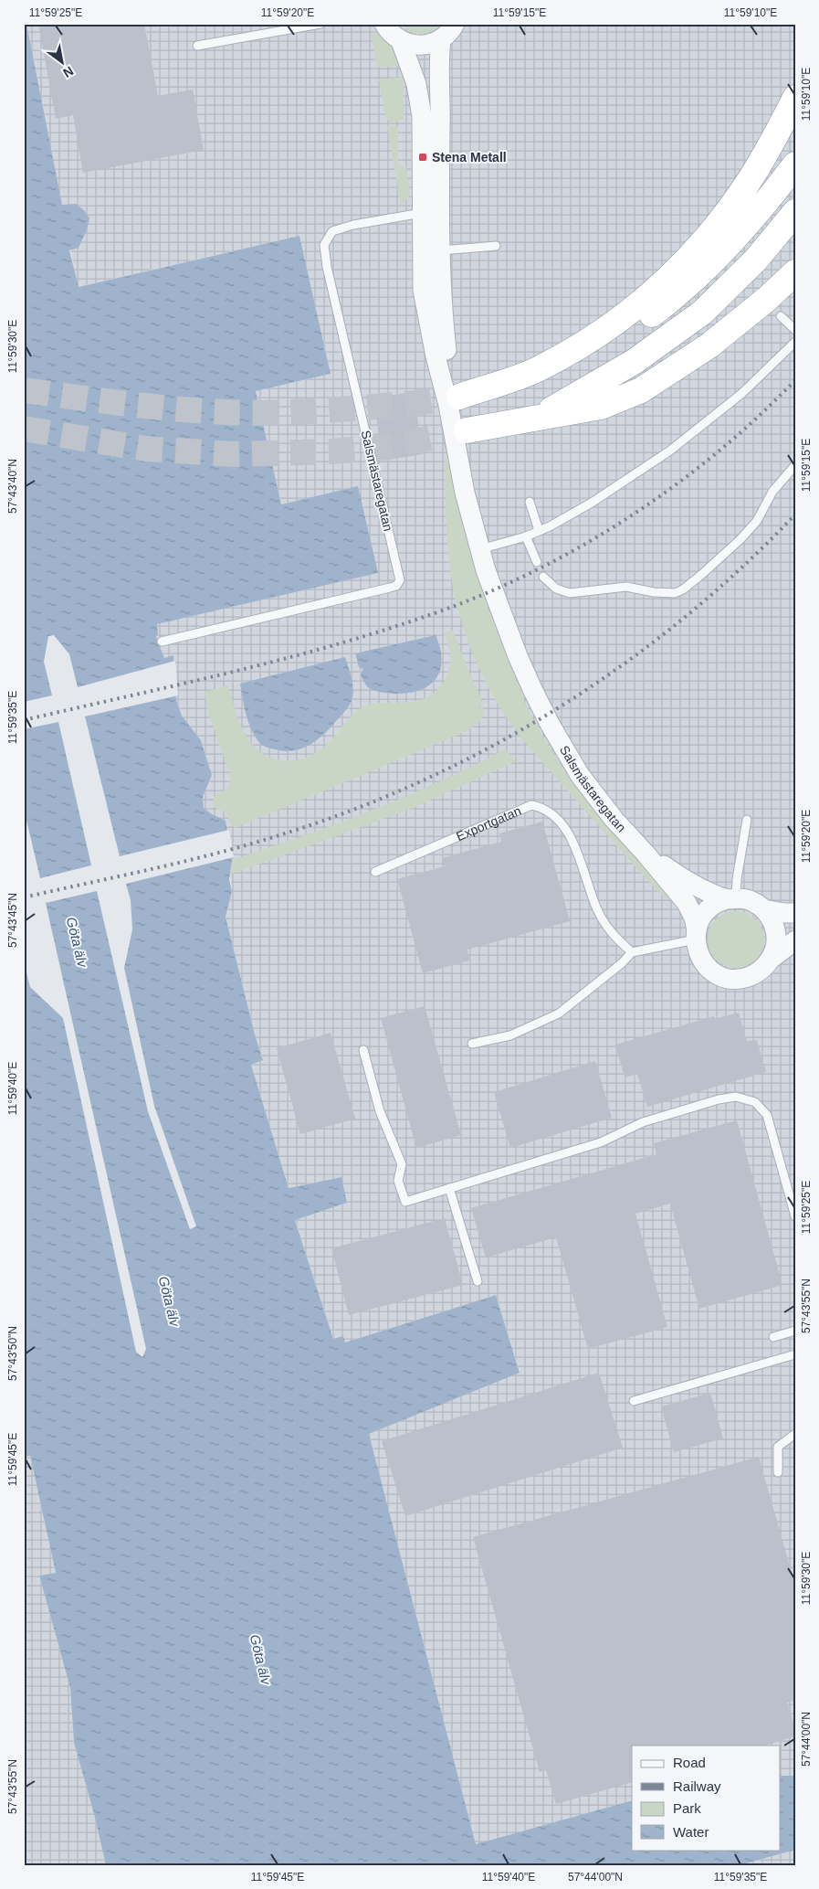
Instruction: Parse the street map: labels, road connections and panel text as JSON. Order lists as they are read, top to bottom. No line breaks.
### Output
{"streets":{"street":["Salsmästaregatan"],"lane":["Exportgatan"]},"water":["Göta älv"],"places":{"transit":["Stena Metall"]},"legend":["Road","Railway","Park","Water"],"north":"bottom right","coordinates":["11°59'25\"E","11°59'20\"E","11°59'15\"E","11°59'10\"E","11°59'30\"E","57°43'40\"N","11°59'35\"E","57°43'45\"N","11°59'40\"E","57°43'55\"N","57°43'50\"N","11°59'45\"E","57°44'00\"N"]}
